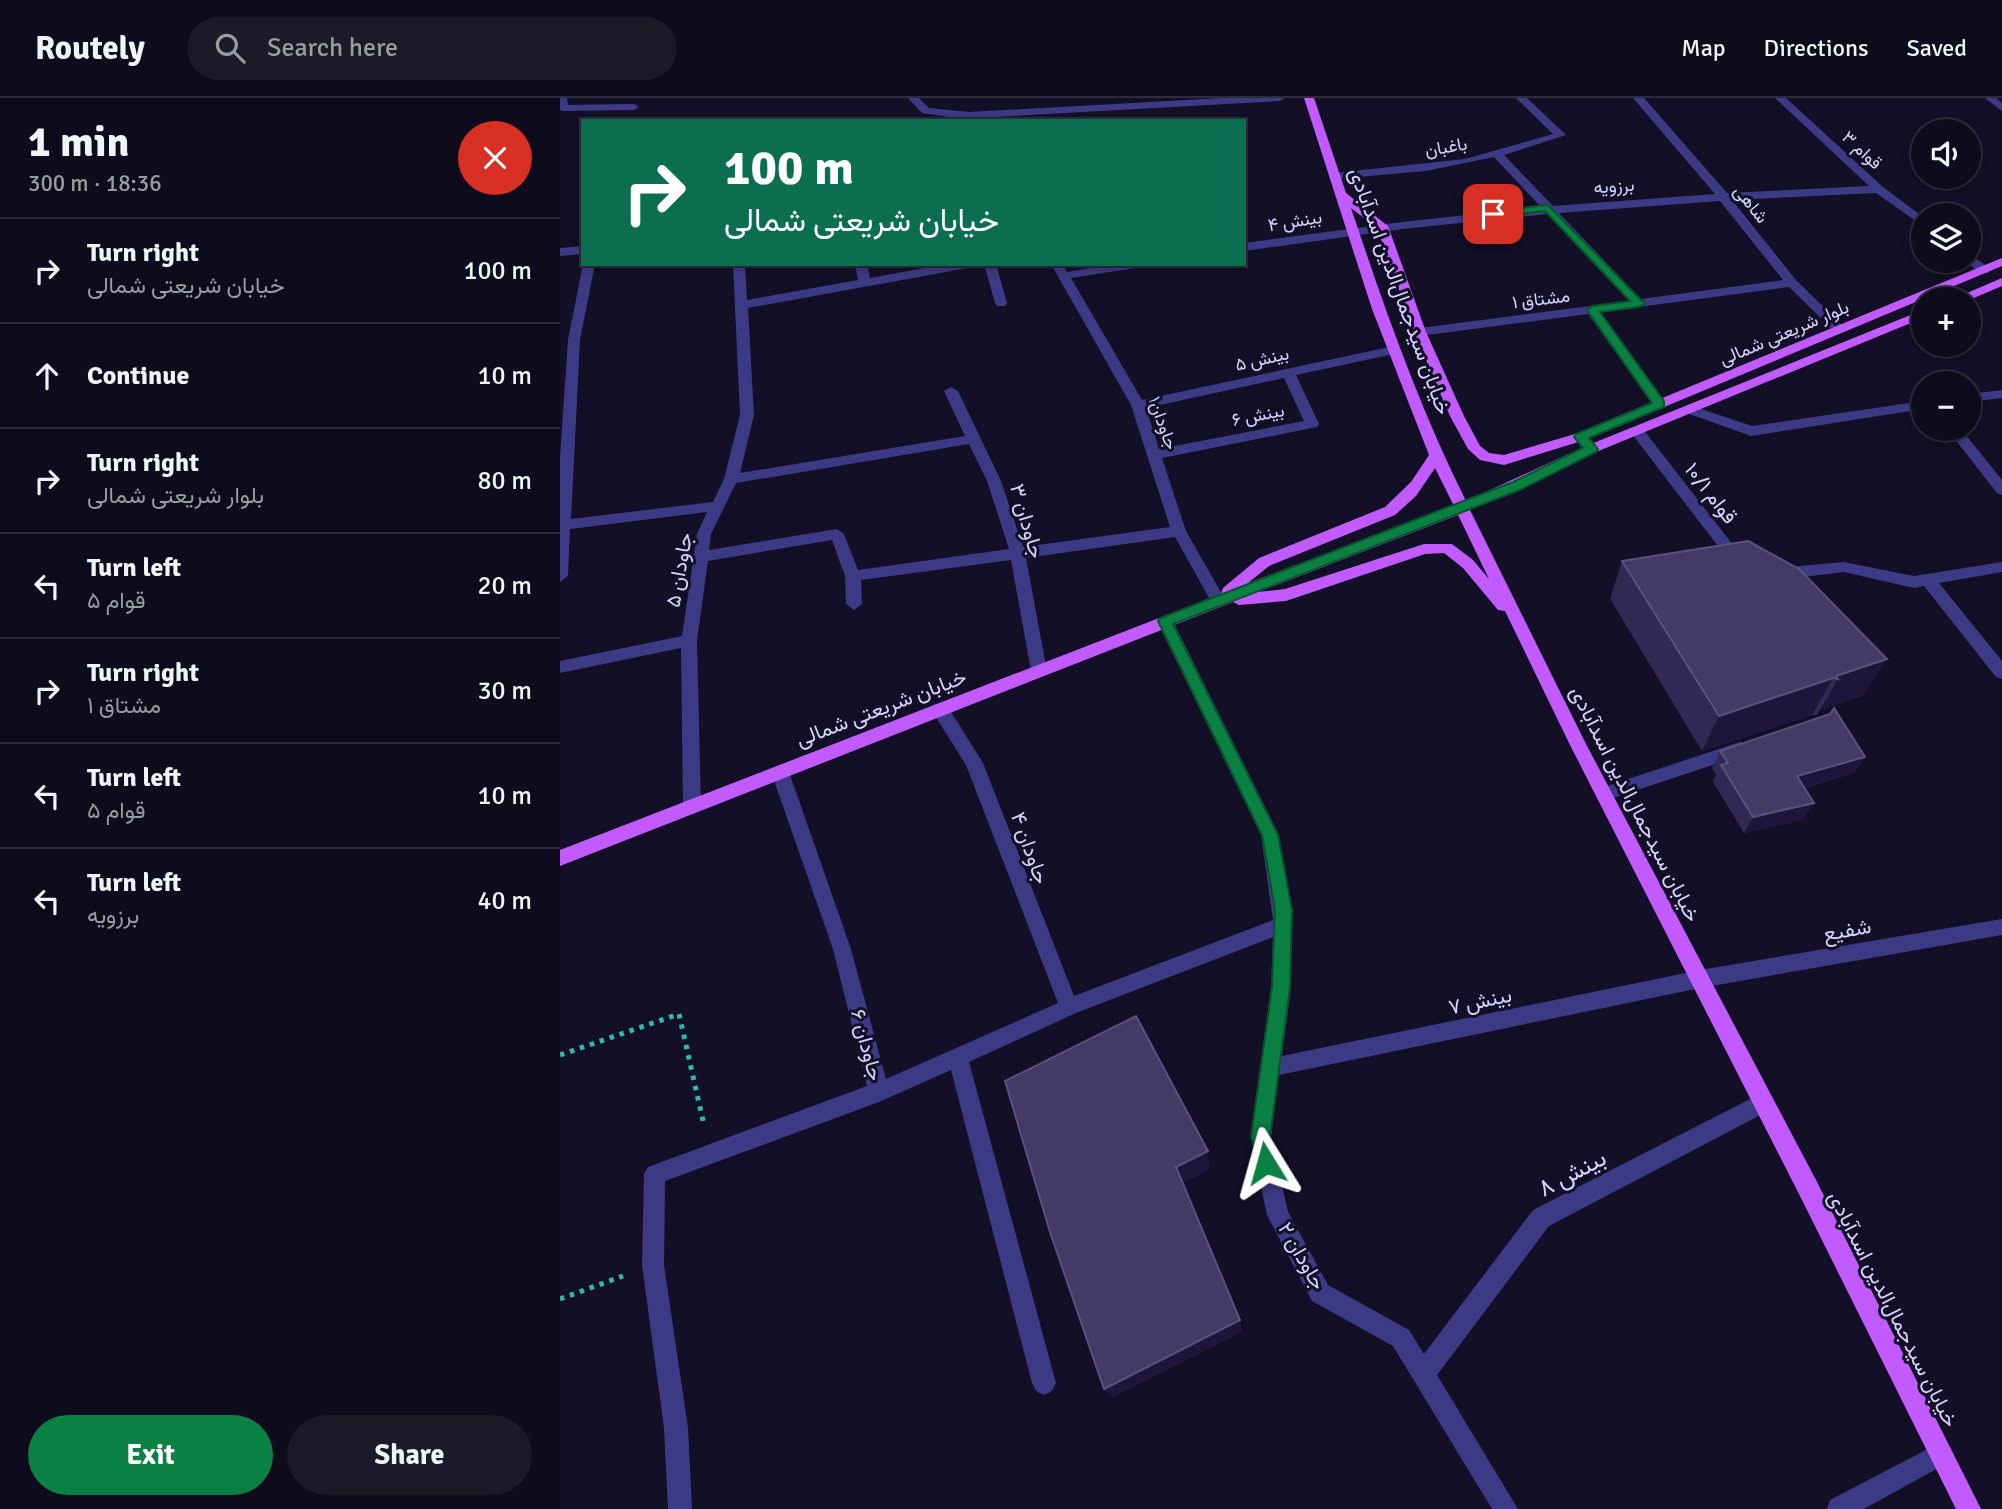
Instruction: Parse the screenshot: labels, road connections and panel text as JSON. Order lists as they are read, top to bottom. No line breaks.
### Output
{"streets":{"main road":["خیابان سیدجمال‌الدین اسدآبادی","بلوار شریعتی شمالی","خیابان شریعتی شمالی"],"street":["باغبان","قوام ۳","برزویه","شاهی","بینش ۴","مشتاق ۱","بینش ۵","بینش ۶","جاودان۱","قوام ۱۰/۱","جاودان ۳","جاودان ۵","جاودان ۴","شفیع","بینش ۷","جاودان ۶","بینش ۸","جاودان ۲"]},"crossings":[["باغبان","خیابان سیدجمال‌الدین اسدآبادی"],["قوام ۳","برزویه"],["برزویه","شاهی"],["برزویه","بینش ۴"],["برزویه","خیابان سیدجمال‌الدین اسدآبادی"],["شاهی","مشتاق ۱"],["شاهی","بلوار شریعتی شمالی"],["بینش ۴","خیابان سیدجمال‌الدین اسدآبادی"],["خیابان سیدجمال‌الدین اسدآبادی","بلوار شریعتی شمالی"],["خیابان سیدجمال‌الدین اسدآبادی","بینش ۵"],["خیابان سیدجمال‌الدین اسدآبادی","خیابان شریعتی شمالی"],["خیابان سیدجمال‌الدین اسدآبادی","شفیع"],["خیابان سیدجمال‌الدین اسدآبادی","بینش ۷"],["خیابان سیدجمال‌الدین اسدآبادی","بینش ۸"],["مشتاق ۱","بلوار شریعتی شمالی"],["بلوار شریعتی شمالی","قوام ۱۰/۱"],["بلوار شریعتی شمالی","خیابان شریعتی شمالی"],["بینش ۵","بینش ۶"],["بینش ۵","جاودان۱"],["بینش ۶","جاودان۱"],["جاودان۱","خیابان شریعتی شمالی"],["جاودان ۳","خیابان شریعتی شمالی"],["جاودان ۵","خیابان شریعتی شمالی"],["خیابان شریعتی شمالی","جاودان ۴"],["خیابان شریعتی شمالی","جاودان ۶"],["خیابان شریعتی شمالی","جاودان ۲"],["شفیع","بینش ۷"],["بینش ۷","جاودان ۲"],["بینش ۸","جاودان ۲"]],"page":{"header":"Routely","search":"Search here","nav":["Map","Directions","Saved"],"heading":["1 min","300 m · 18:36"],"map_buttons":["+","−"],"turn":["100 m","خیابان شریعتی شمالی"],"list":[{"name":"Turn right","note":"خیابان شریعتی شمالی","value":"100 m"},{"name":"Continue","value":"10 m"},{"name":"Turn right","note":"بلوار شریعتی شمالی","value":"80 m"},{"name":"Turn left","note":"قوام ۵","value":"20 m"},{"name":"Turn right","note":"مشتاق ۱","value":"30 m"},{"name":"Turn left","note":"قوام ۵","value":"10 m"},{"name":"Turn left","note":"برزویه","value":"40 m"}],"buttons":["Exit","Share"]}}
